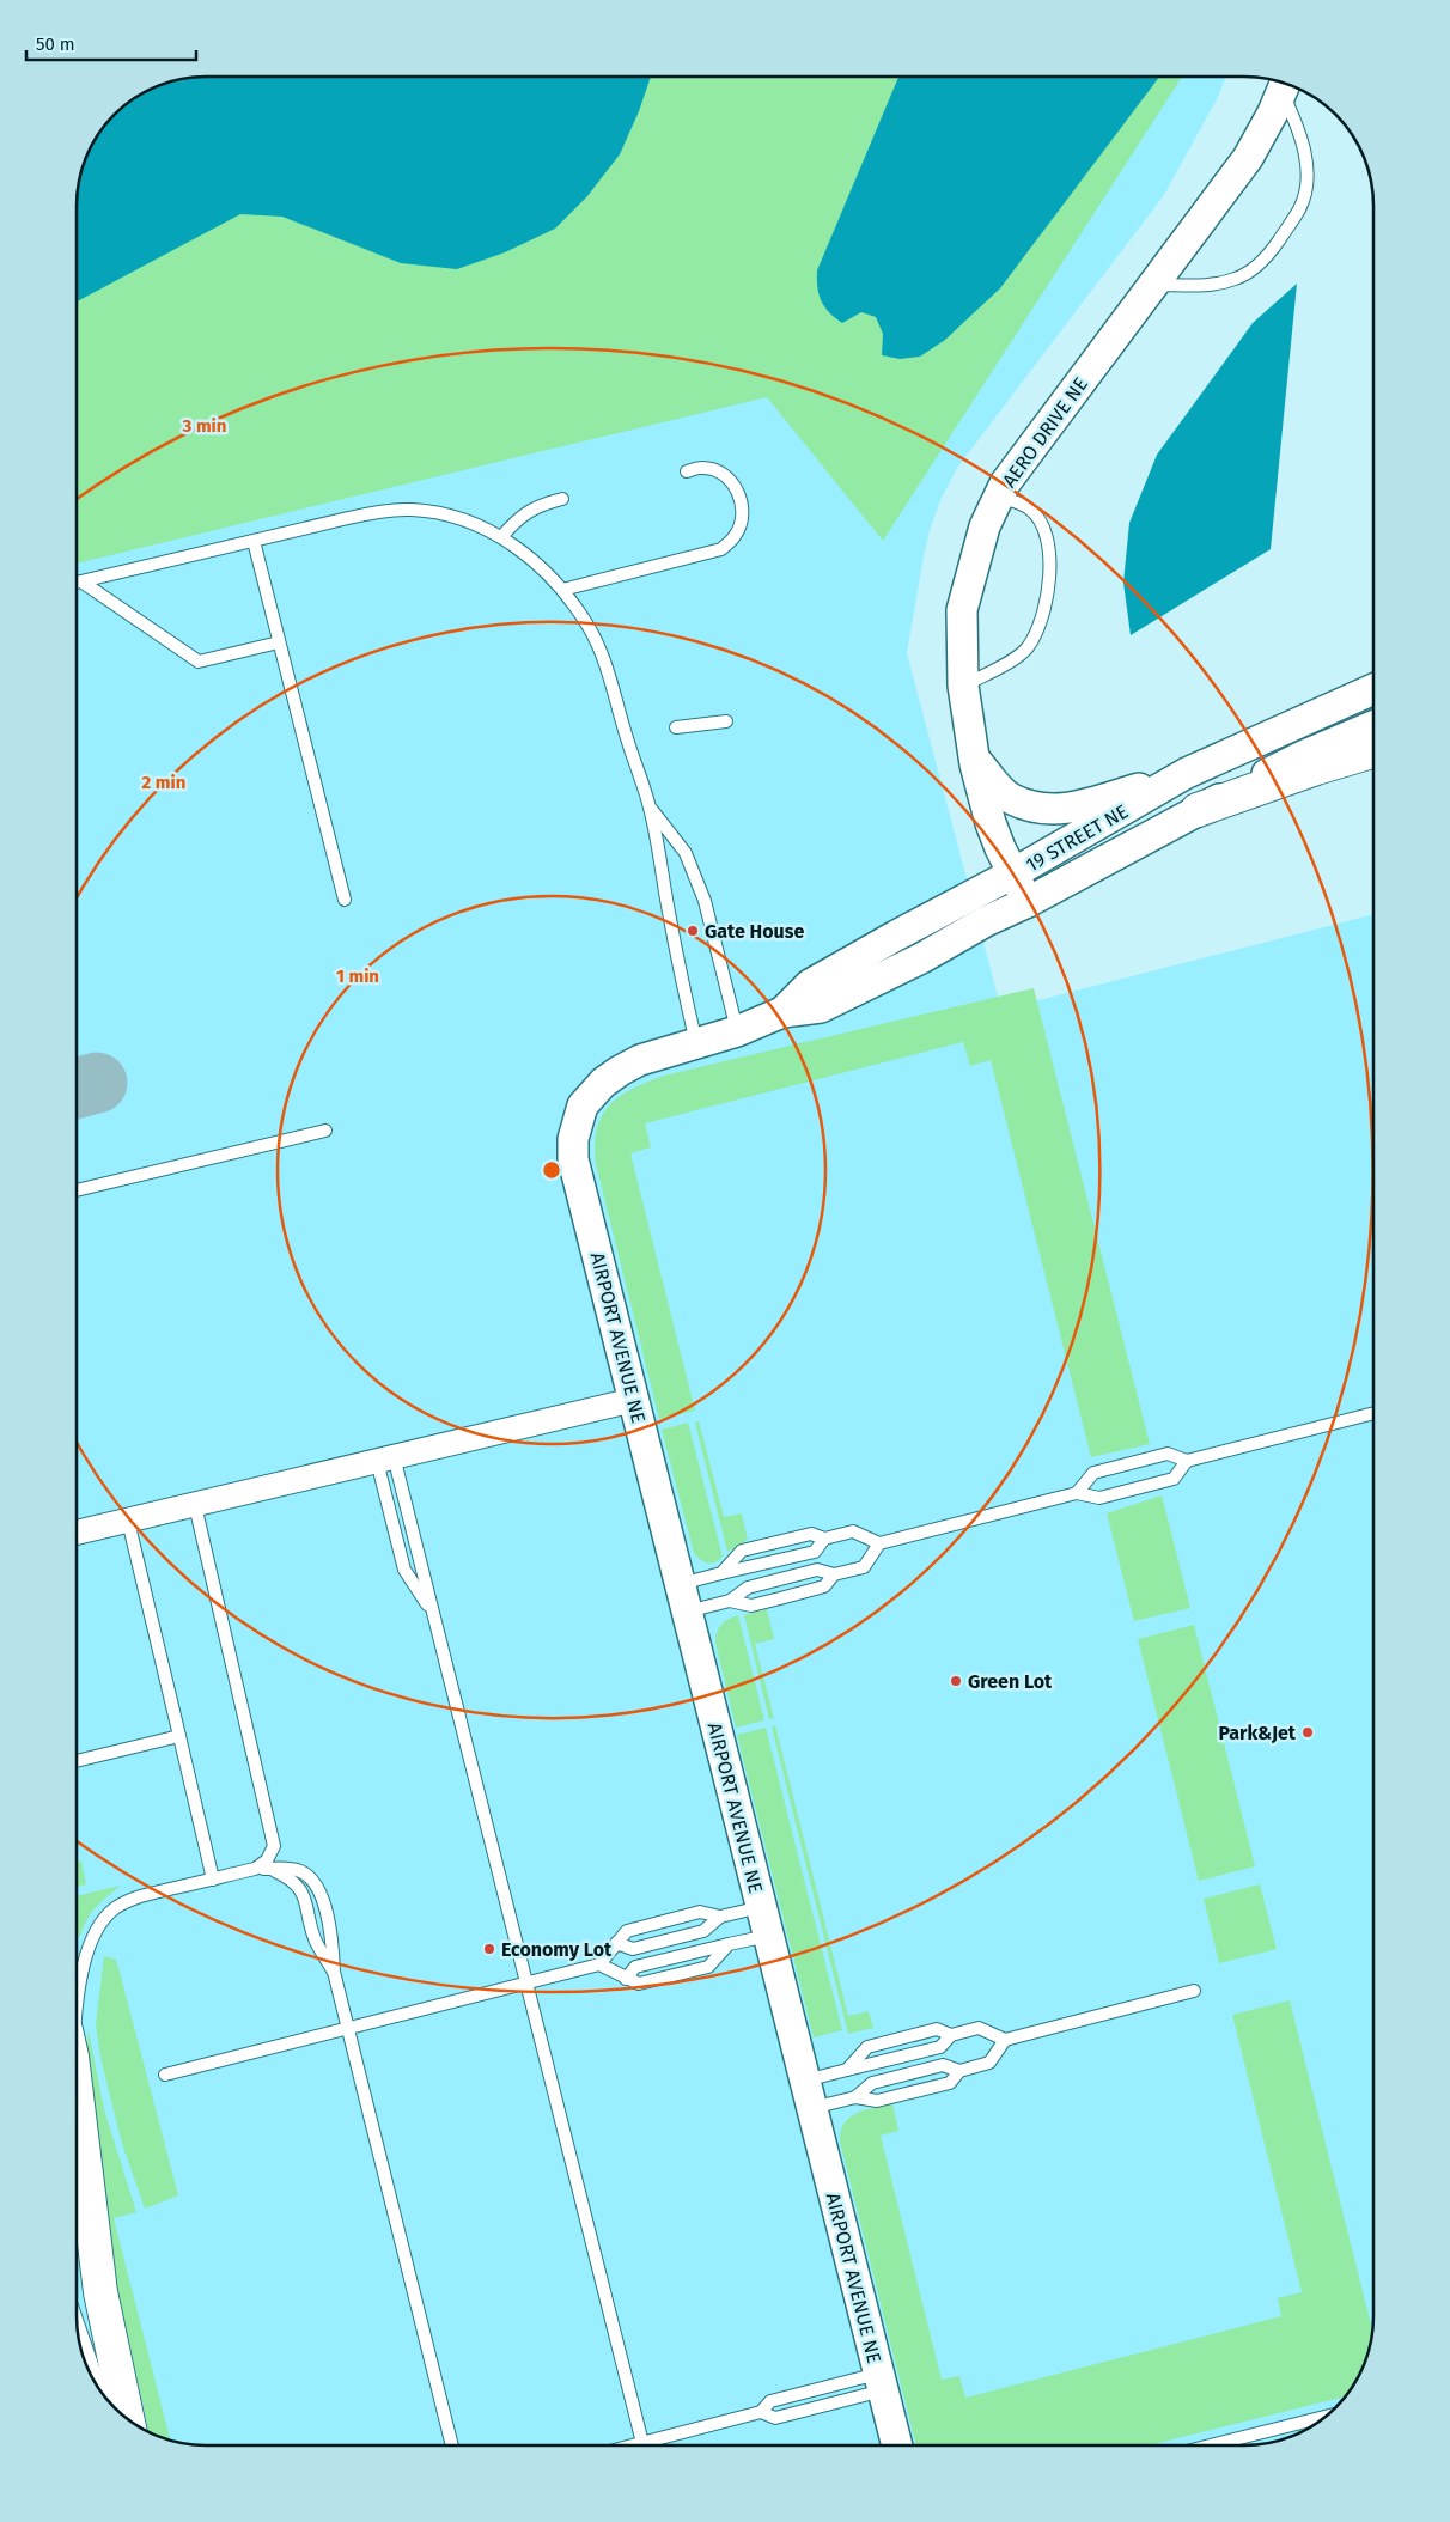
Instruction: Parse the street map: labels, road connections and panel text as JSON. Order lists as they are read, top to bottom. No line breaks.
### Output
{"streets":{"street":["AERO DRIVE NE","19 STREET NE","AIRPORT AVENUE NE"]},"crossings":[["AERO DRIVE NE","19 STREET NE"],["19 STREET NE","AIRPORT AVENUE NE"]],"places":["Gate House","Green Lot","Park&Jet","Economy Lot"],"scale_bar":"50 m","rings":["3 min","2 min","1 min"]}
